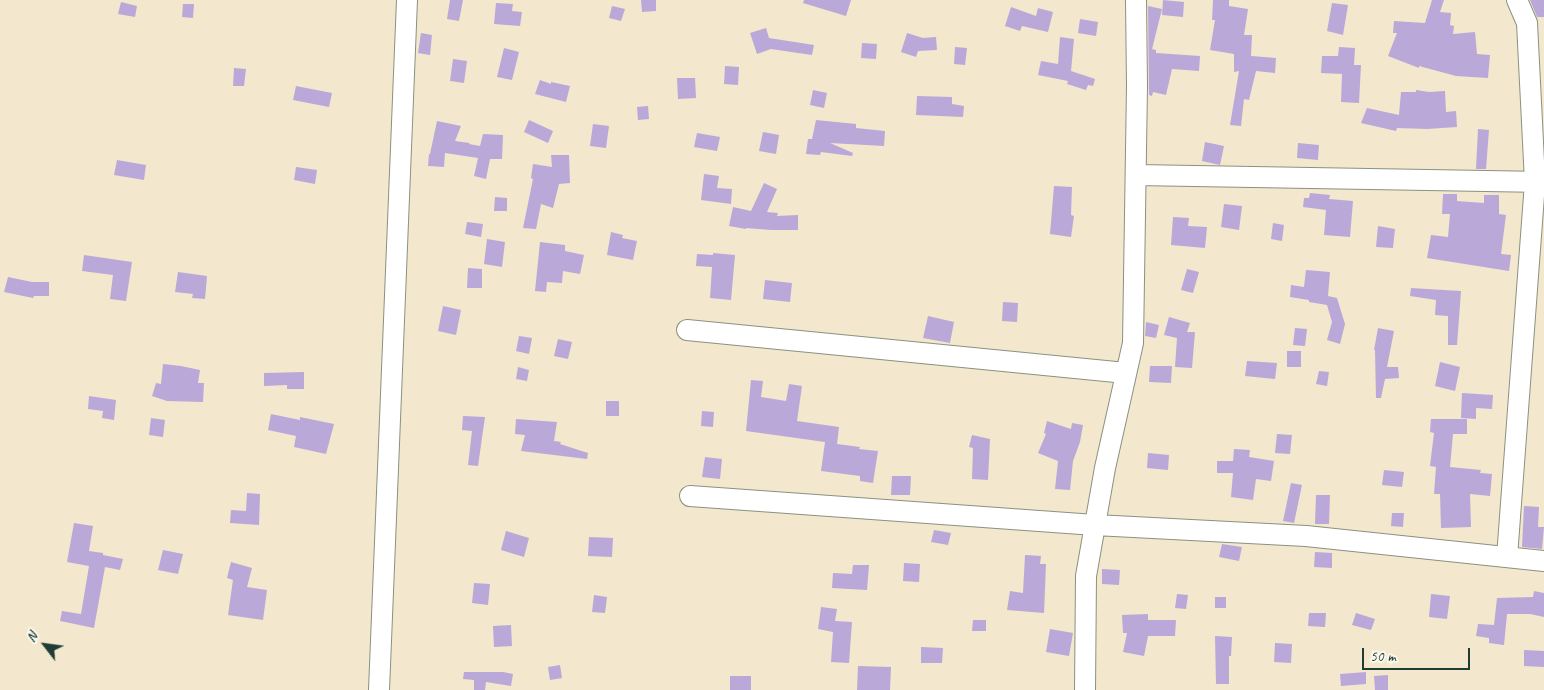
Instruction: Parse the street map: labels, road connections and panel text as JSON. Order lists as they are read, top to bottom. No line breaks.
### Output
{"scale_bar":"50 m","north":"top left"}
